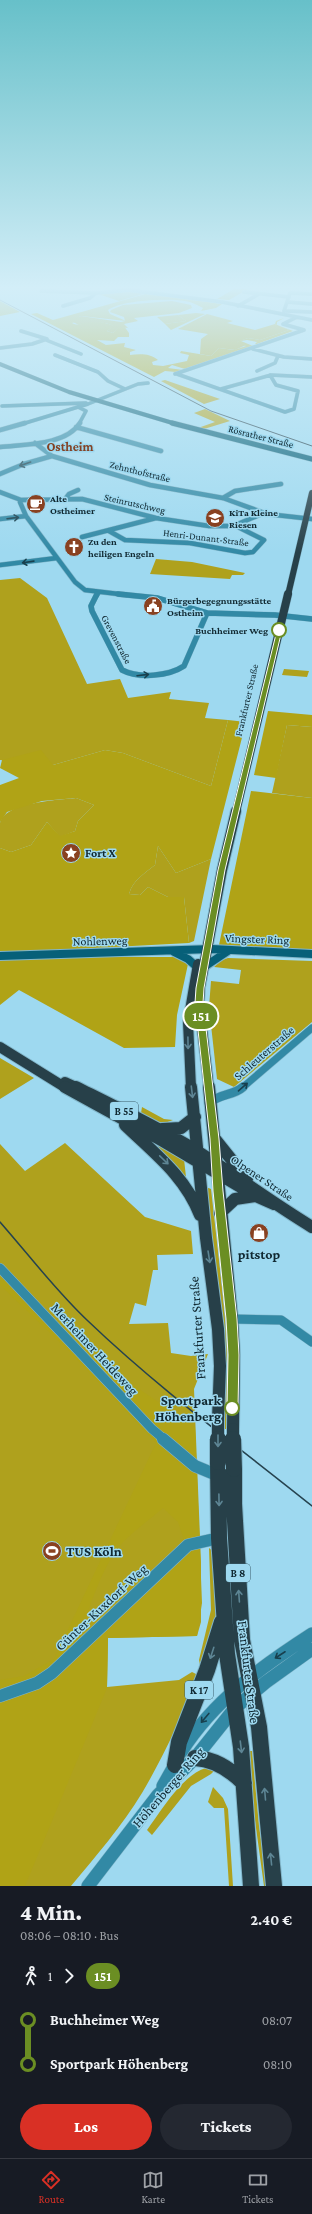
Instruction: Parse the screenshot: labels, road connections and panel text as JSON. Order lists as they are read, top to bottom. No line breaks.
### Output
{"streets":{"main road":["Rösrather Straße","Frankfurter Straße","Vingster Ring","Nohlenweg","B 55","Olpener Straße","B 8","K 17"],"street":["Zehnthofstraße","Steinrutschweg","Henri-Dunant-Straße","Grevenstraße","Schleuterstraße","Merheimer Heideweg","Günter-Kuxdorf-Weg","Höhenberger Ring"]},"crossings":[["Zehnthofstraße","Steinrutschweg"],["Zehnthofstraße","Frankfurter Straße"],["Steinrutschweg","Henri-Dunant-Straße"],["Frankfurter Straße","Vingster Ring"],["Frankfurter Straße","Nohlenweg"],["Frankfurter Straße","Schleuterstraße"],["Frankfurter Straße","B 55"],["Frankfurter Straße","Merheimer Heideweg"],["Frankfurter Straße","Günter-Kuxdorf-Weg"],["Frankfurter Straße","K 17"],["Frankfurter Straße","Höhenberger Ring"],["Vingster Ring","Nohlenweg"],["B 55","Olpener Straße"],["K 17","Höhenberger Ring"]],"one_way":["Schleuterstraße"],"districts":["Ostheim"],"places":{"cafe":["Alte Ostheimer"],"school or university":["KiTa Kleine Riesen"],"church":["Zu den heiligen Engeln"],"public building":["Bürgerbegegnungsstätte Ostheim"],"other":["Buchheimer Weg","Sportpark Höhenberg"],"place":["Fort X"],"shop":["pitstop"],"sports":["TUS Köln"]},"lines":["bus line 151"],"page":{"on_map":"151","heading":["4 Min.","08:06 – 08:10 · Bus","2.40 €"],"legs":["1","151"],"list":[{"name":"Buchheimer Weg","value":"08:07"},{"name":"Sportpark Höhenberg","value":"08:10"}],"buttons":["Los","Tickets"],"tabs":["Route","Karte","Tickets"]}}
